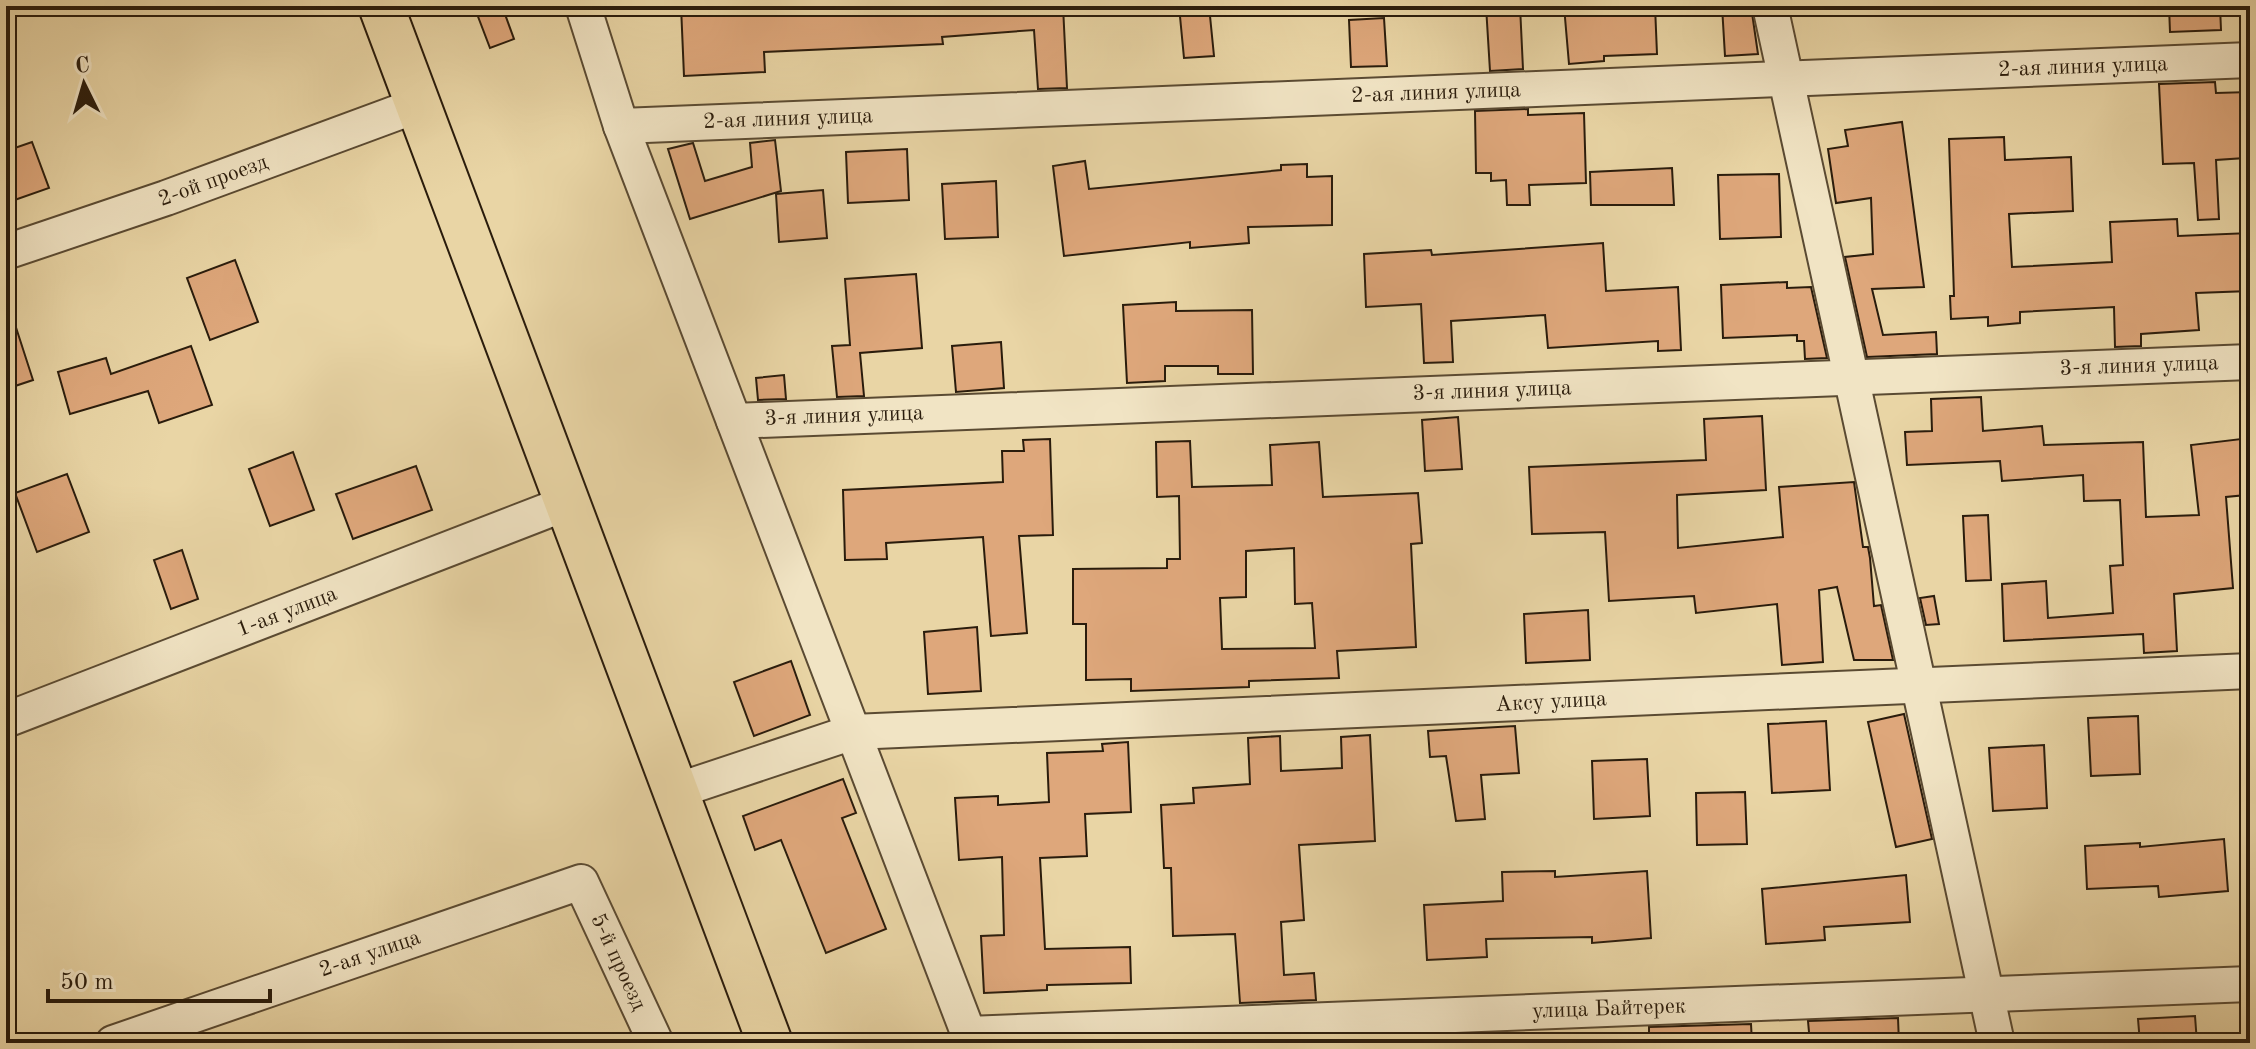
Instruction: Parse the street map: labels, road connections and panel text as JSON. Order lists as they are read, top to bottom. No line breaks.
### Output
{"streets":{"street":["2-ая линия улица","2-ой проезд","3-я линия улица","1-ая улица","Аксу улица","2-ая улица","5-й проезд","улица Байтерек"]},"crossings":[["2-ая улица","5-й проезд"]],"scale_bar":"50 m","north":"top"}
